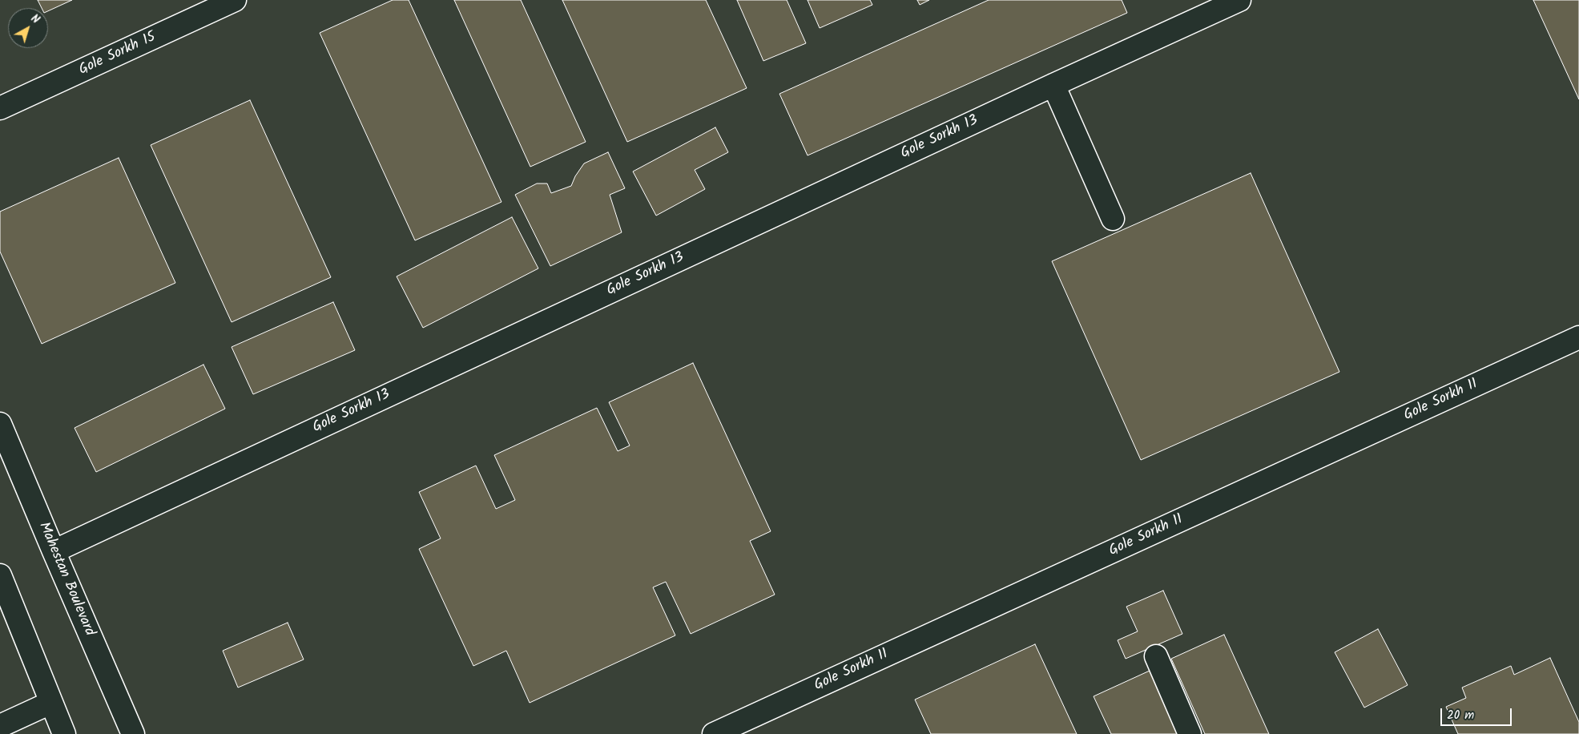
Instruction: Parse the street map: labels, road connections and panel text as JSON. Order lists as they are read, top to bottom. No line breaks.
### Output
{"streets":{"street":["Gole Sorkh 15","Gole Sorkh 13","Gole Sorkh 11","Mahestan Boulevard"]},"crossings":[["Gole Sorkh 13","Mahestan Boulevard"]],"scale_bar":"20 m","north":"top right"}
